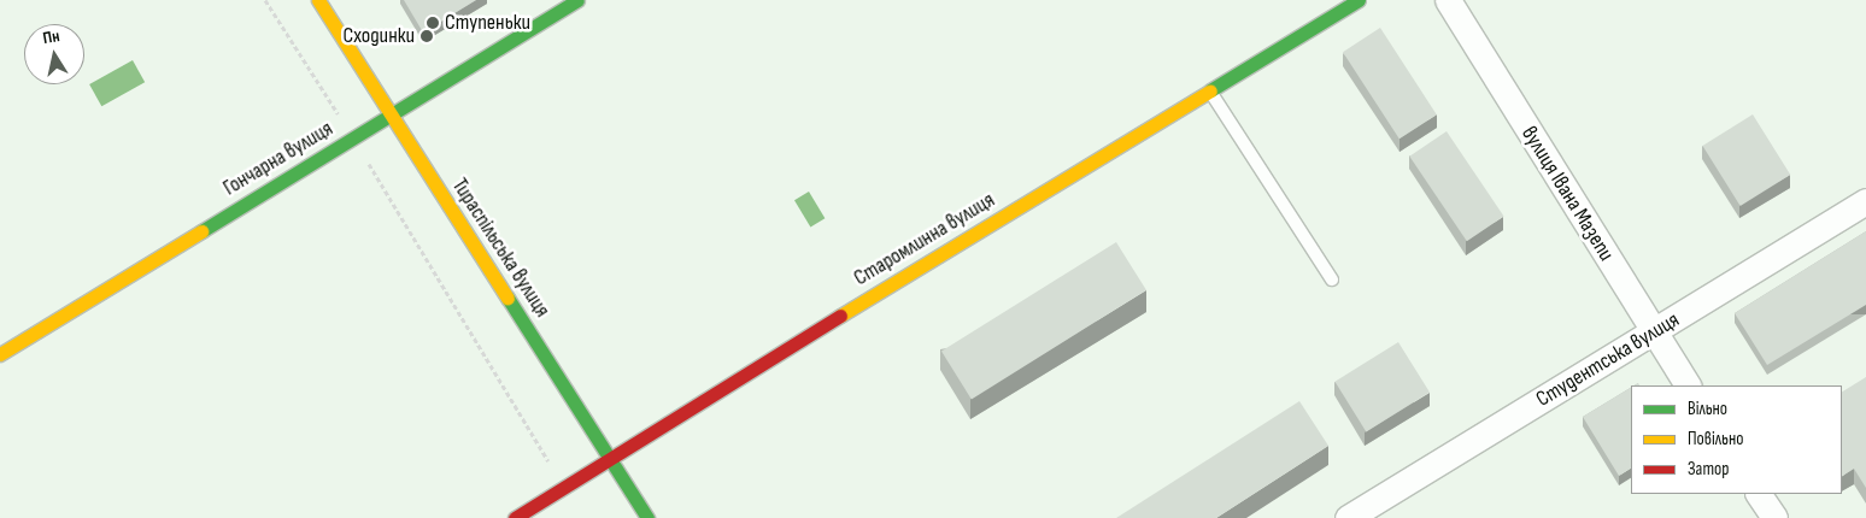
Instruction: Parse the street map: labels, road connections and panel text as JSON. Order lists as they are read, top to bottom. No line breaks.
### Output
{"streets":{"street":["Гончарна вулиця","вулиця Івана Мазепи","Старомлинна вулиця","Тираспільська вулиця","Студентська вулиця"]},"crossings":[["Гончарна вулиця","Тираспільська вулиця"],["вулиця Івана Мазепи","Студентська вулиця"],["Старомлинна вулиця","Тираспільська вулиця"]],"places":["Ступеньки","Сходинки"],"legend":["Вільно","Повільно","Затор"],"north":"top"}
